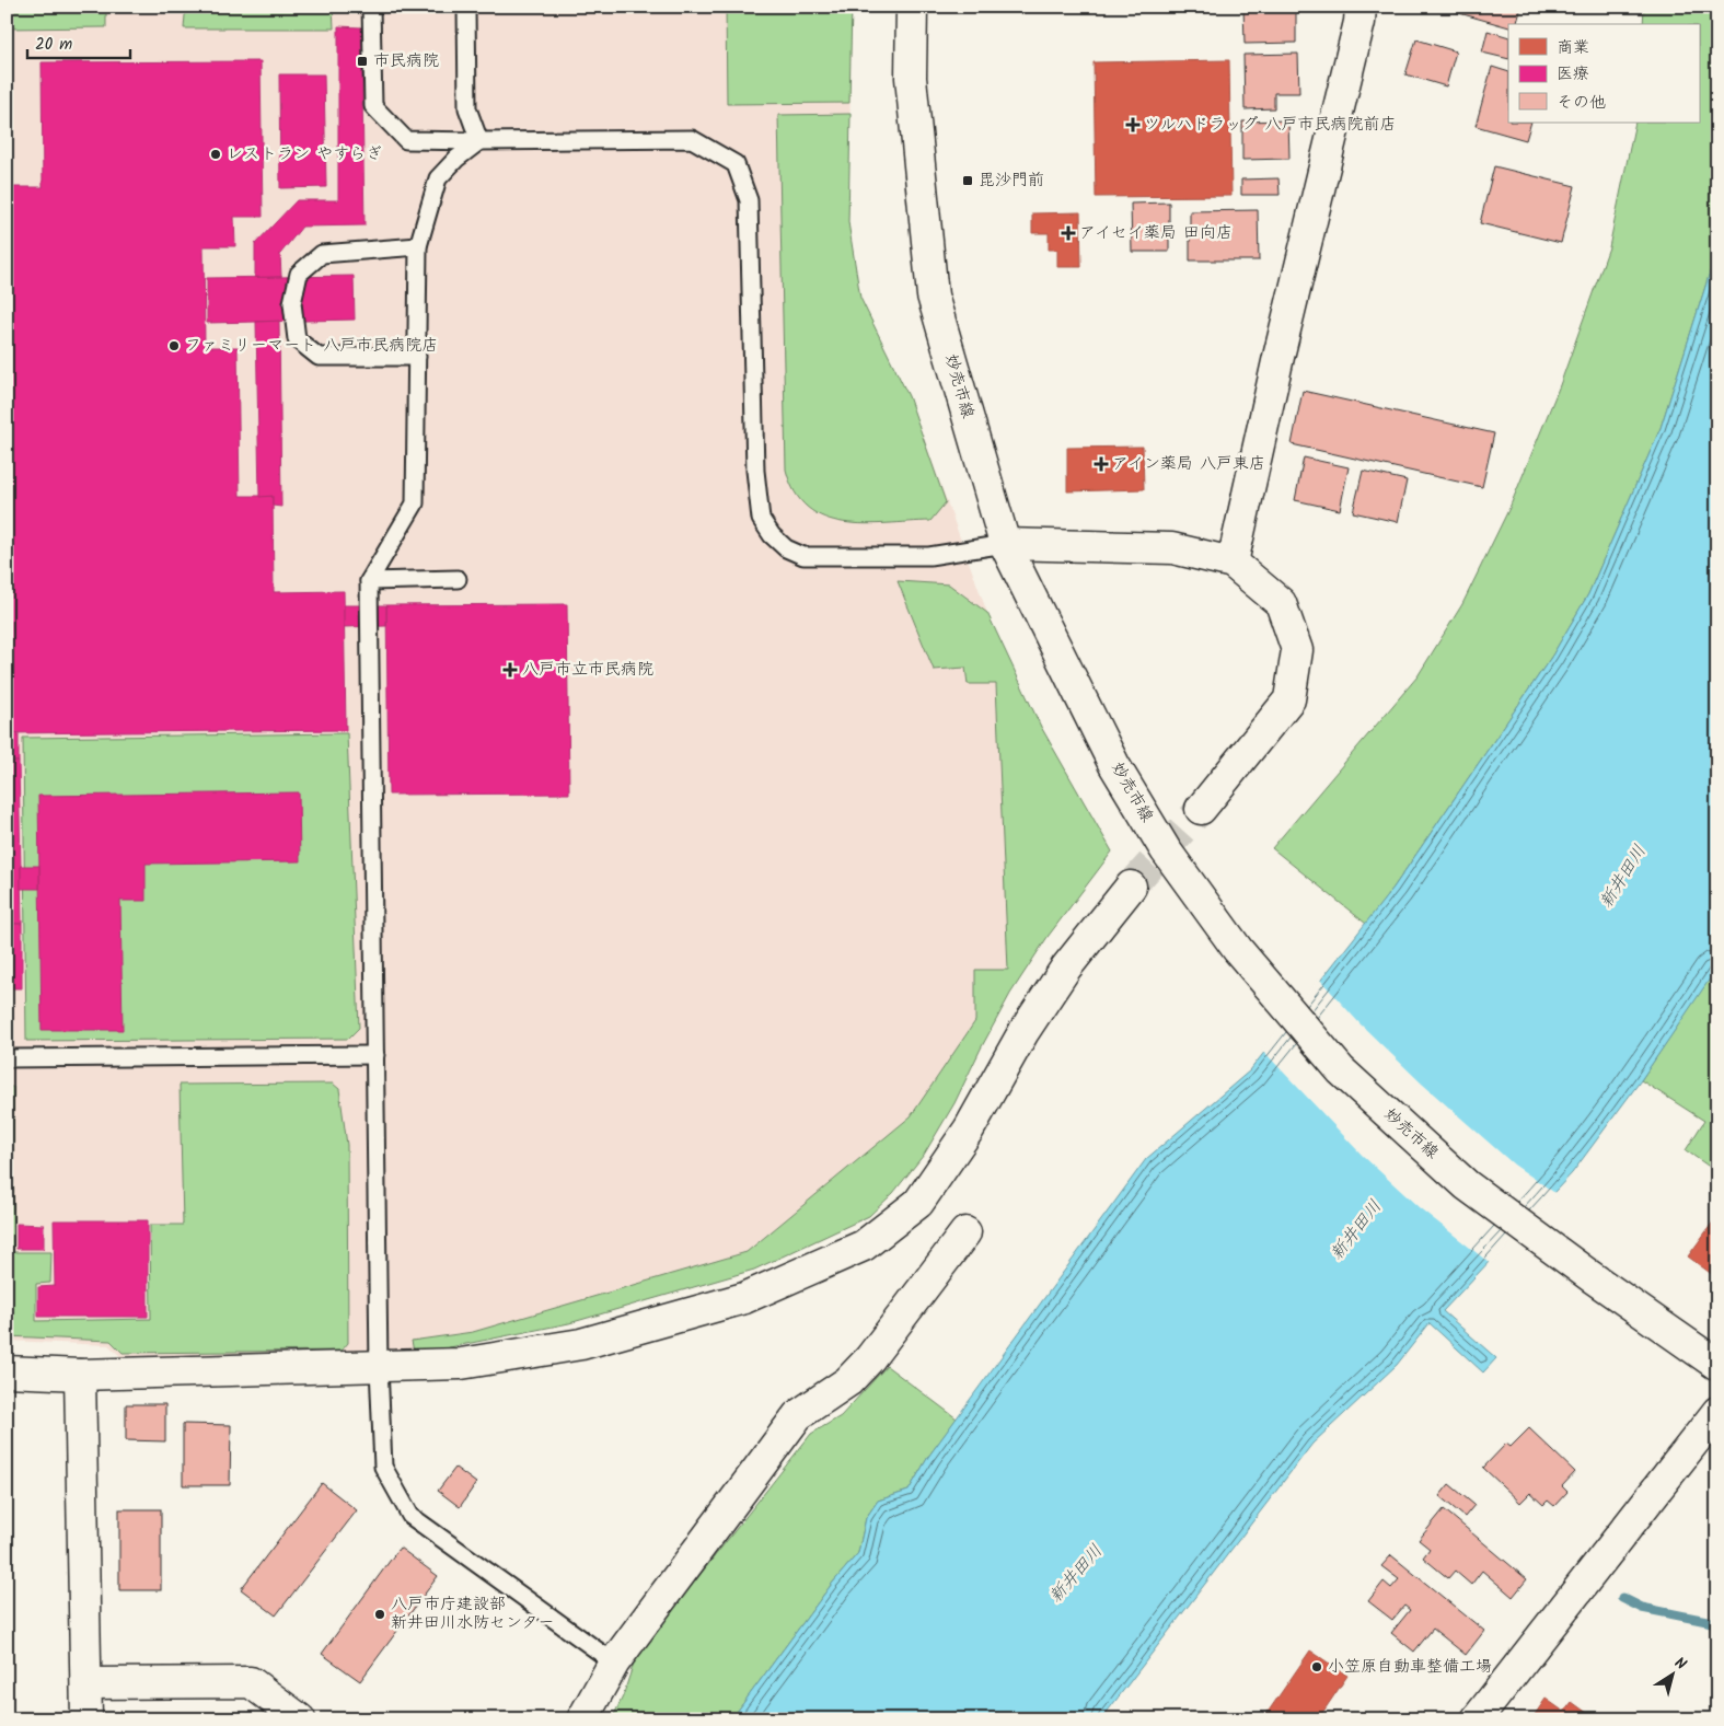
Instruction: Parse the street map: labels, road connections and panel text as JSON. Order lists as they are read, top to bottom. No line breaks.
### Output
{"streets":{"street":["妙売市線"]},"water":["新井田川"],"places":{"transit":["市民病院","毘沙門前"],"health":["ツルハドラッグ 八戸市民病院前店","アイセイ薬局 田向店","アイン薬局 八戸東店","八戸市立市民病院"],"other":["レストラン やすらぎ","ファミリーマート 八戸市民病院店","八戸市庁建設部 新井田川水防センター","小笠原自動車整備工場"]},"legend":["商業","医療","その他"],"scale_bar":"20 m","north":"top right"}
